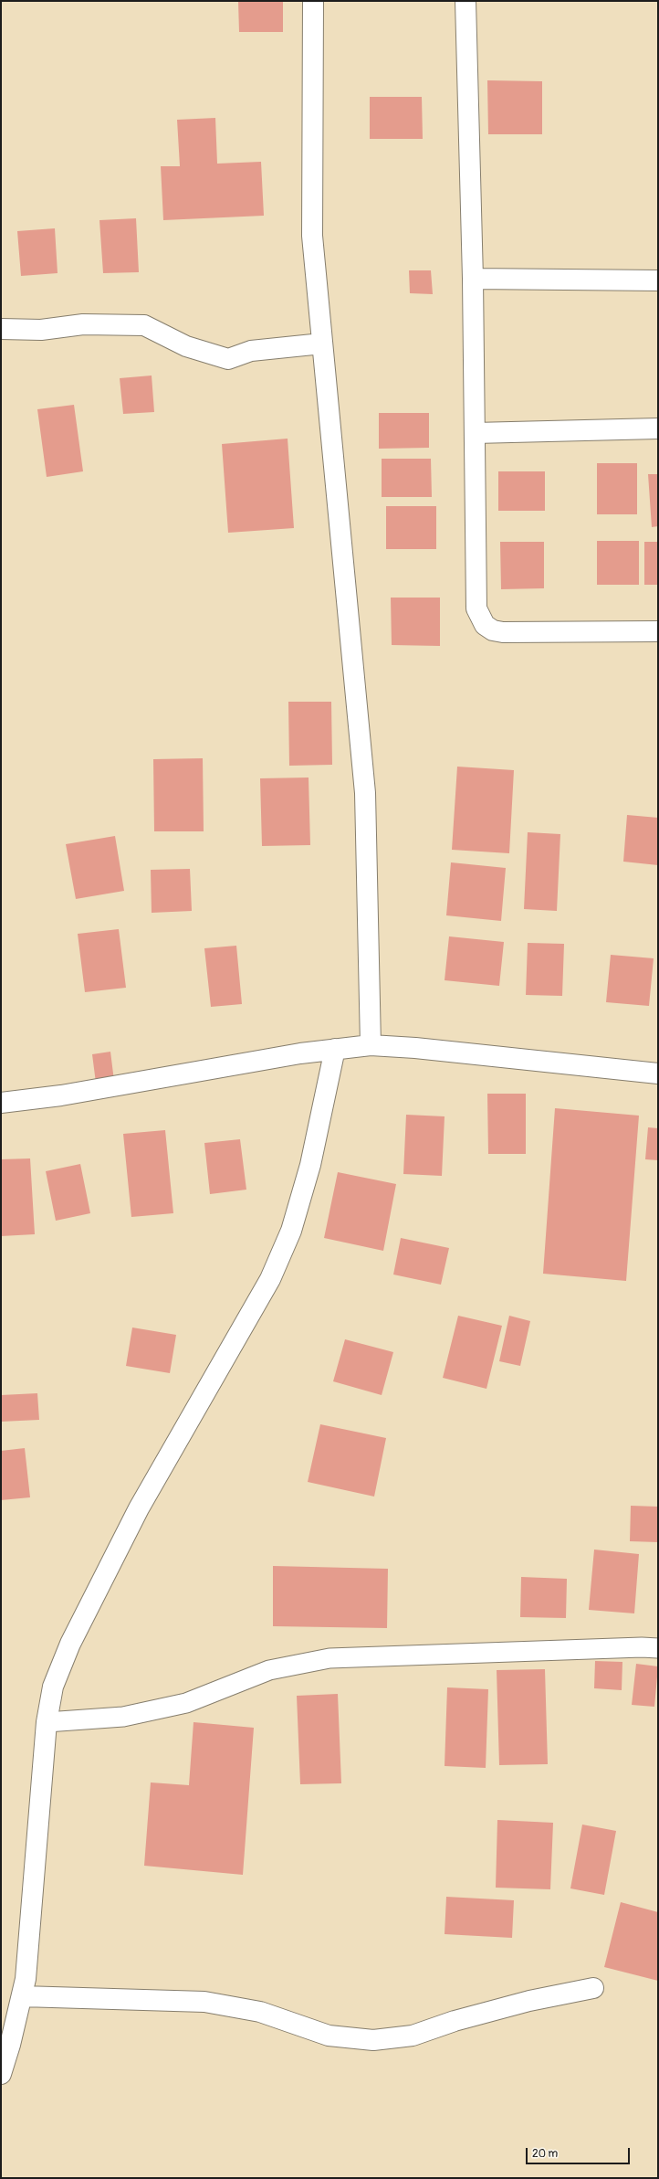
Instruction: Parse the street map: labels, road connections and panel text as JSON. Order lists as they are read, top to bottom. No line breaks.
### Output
{"scale_bar":"20 m"}
